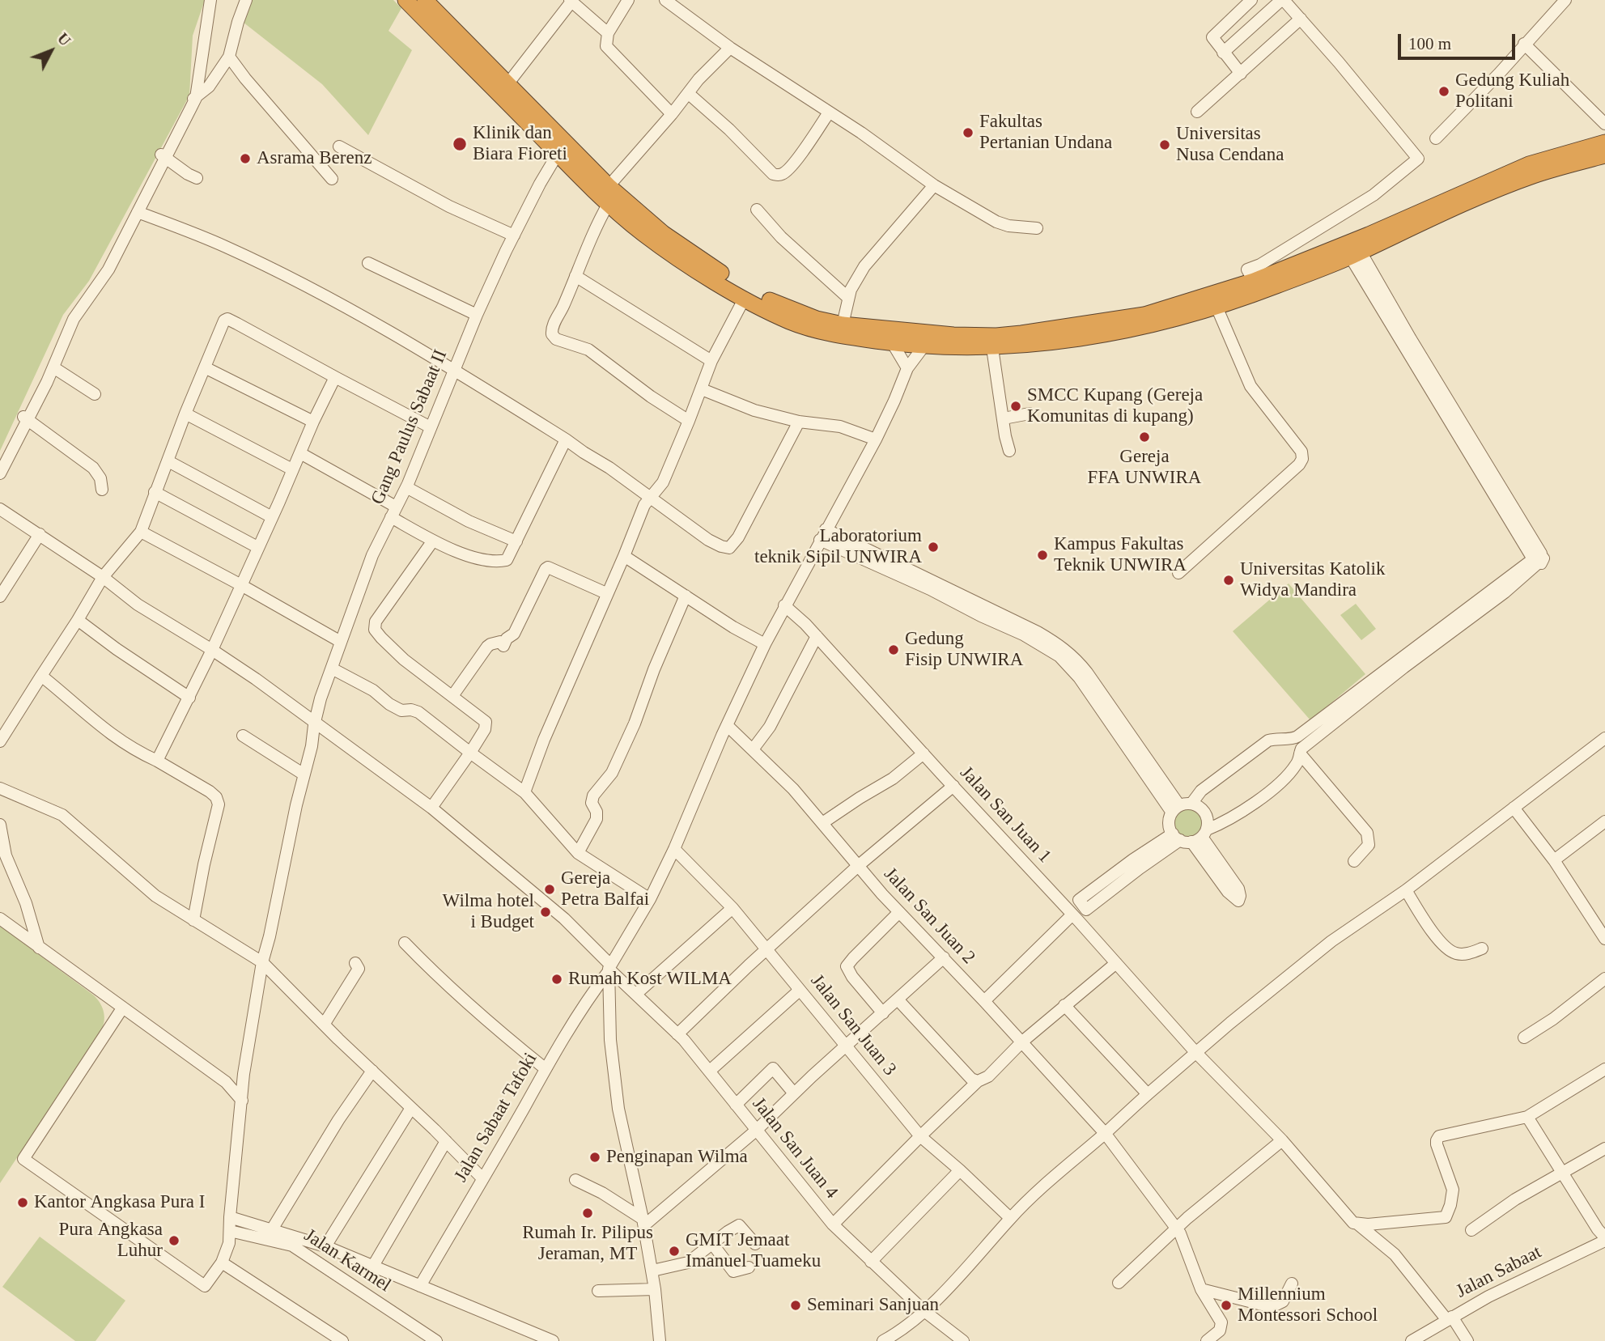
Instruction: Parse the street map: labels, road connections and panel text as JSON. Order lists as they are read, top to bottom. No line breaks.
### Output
{"streets":{"street":["Gang Paulus Sabaat II","Jalan San Juan 1","Jalan San Juan 2","Jalan San Juan 3","Jalan Sabaat Tafoki","Jalan San Juan 4","Jalan Karmel","Jalan Sabaat"]},"crossings":[["Gang Paulus Sabaat II","Jalan San Juan 4"],["Gang Paulus Sabaat II","Jalan Karmel"],["Jalan San Juan 1","Jalan Sabaat Tafoki"],["Jalan San Juan 1","Jalan Sabaat"],["Jalan San Juan 2","Jalan Sabaat Tafoki"],["Jalan San Juan 3","Jalan Sabaat Tafoki"],["Jalan Sabaat Tafoki","Jalan San Juan 4"]],"places":["Gedung Kuliah Politani","Fakultas Pertanian Undana","Klinik dan Biara Fioreti","Universitas Nusa Cendana","Asrama Berenz","SMCC Kupang (Gereja Komunitas di kupang)","Gereja FFA UNWIRA","Laboratorium teknik Sipil UNWIRA","Kampus Fakultas Teknik UNWIRA","Universitas Katolik Widya Mandira","Gedung Fisip UNWIRA","Gereja Petra Balfai","Wilma hotel i Budget","Rumah Kost WILMA","Penginapan Wilma","Kantor Angkasa Pura I","Rumah Ir. Pilipus Jeraman, MT","Pura Angkasa Luhur","GMIT Jemaat Imanuel Tuameku","Seminari Sanjuan","Millennium Montessori School"],"scale_bar":"100 m","north":"top right"}
